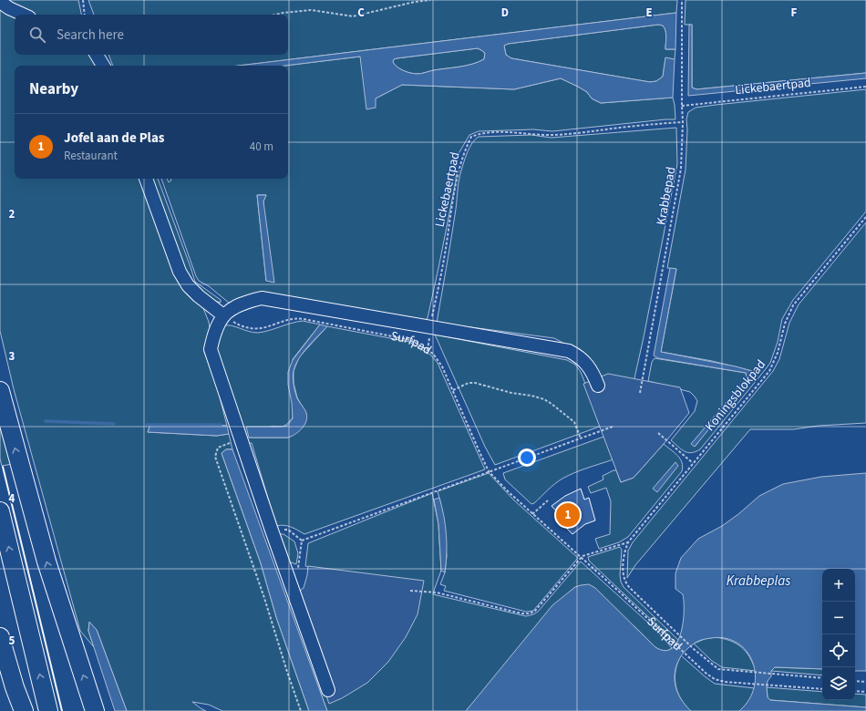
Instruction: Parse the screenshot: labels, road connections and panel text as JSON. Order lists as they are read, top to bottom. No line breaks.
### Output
{"streets":{"street":["Surfpad"],"path":["Lickebaertpad","Krabbepad","Koningsblokpad"]},"crossings":[["Lickebaertpad","Krabbepad"],["Lickebaertpad","Surfpad"]],"water":["Krabbeplas"],"page":{"search":"Search here","heading":"Nearby","list":[{"mark":"1","name":"Jofel aan de Plas","note":"Restaurant","value":"40 m"}],"pins":"1","map_buttons":["+","−"]},"grid":{"columns":["C","D","E","F"],"rows":["2","3","4","5"]}}
